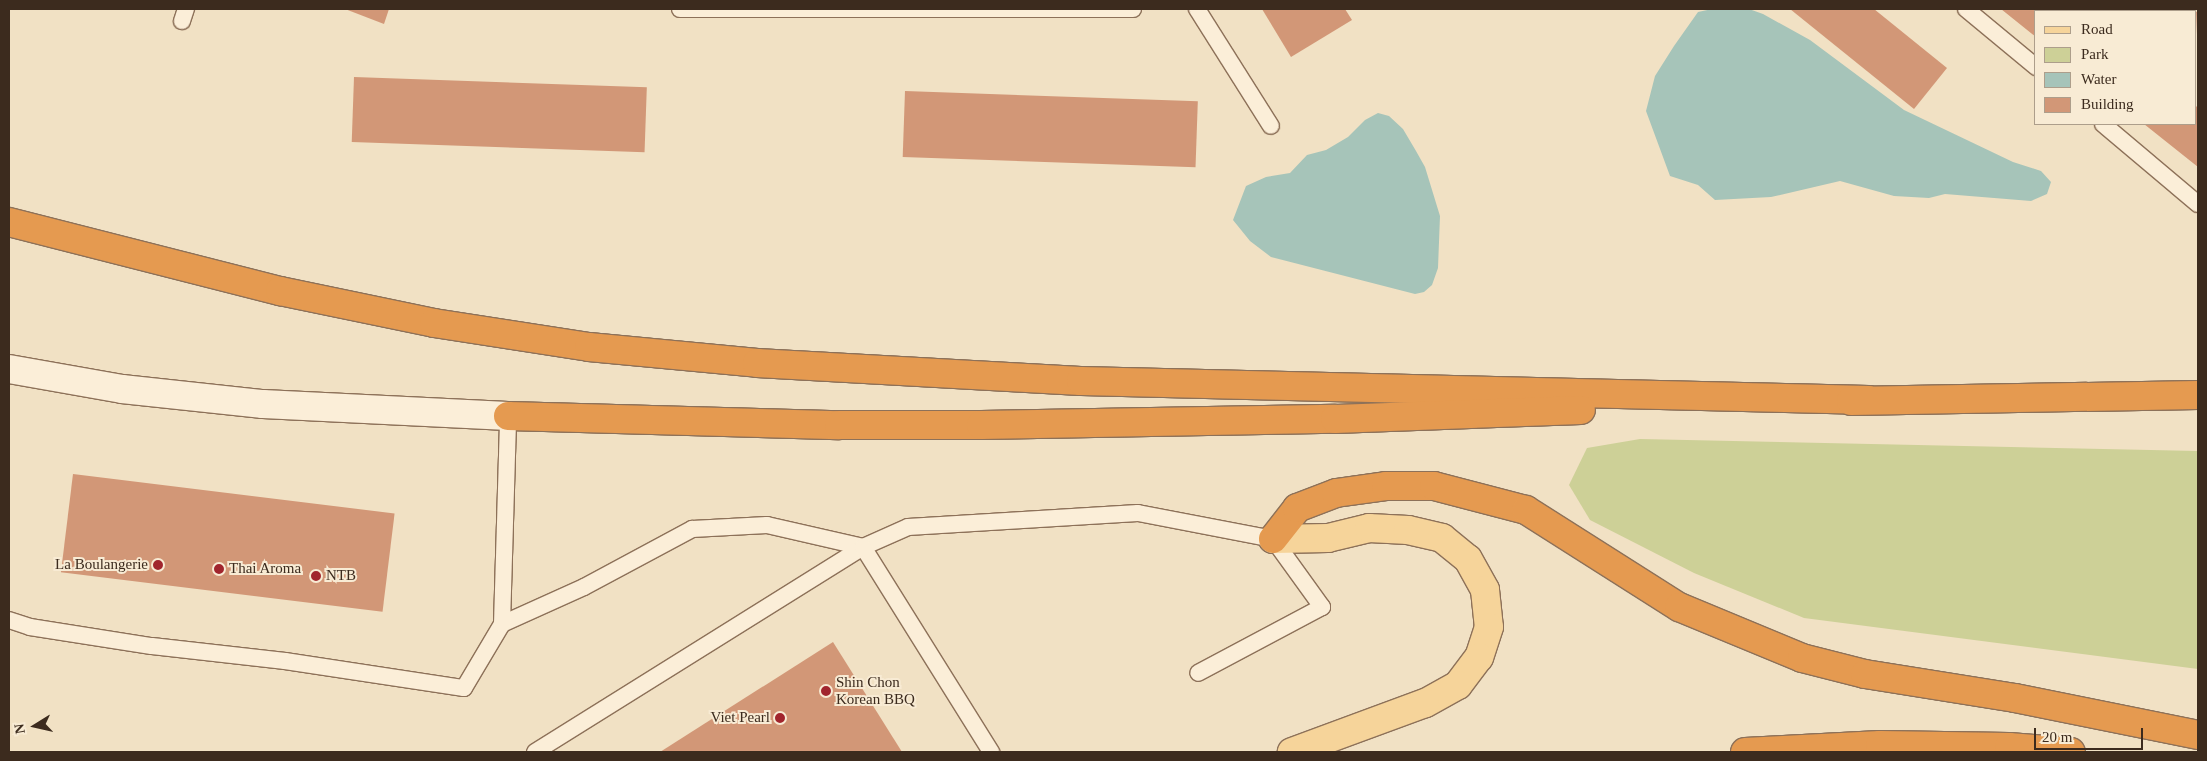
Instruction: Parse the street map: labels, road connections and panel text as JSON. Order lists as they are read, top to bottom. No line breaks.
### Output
{"places":["La Boulangerie","Thai Aroma","NTB","Shin Chon Korean BBQ","Viet Pearl"],"legend":["Road","Park","Water","Building"],"scale_bar":"20 m","north":"left"}
